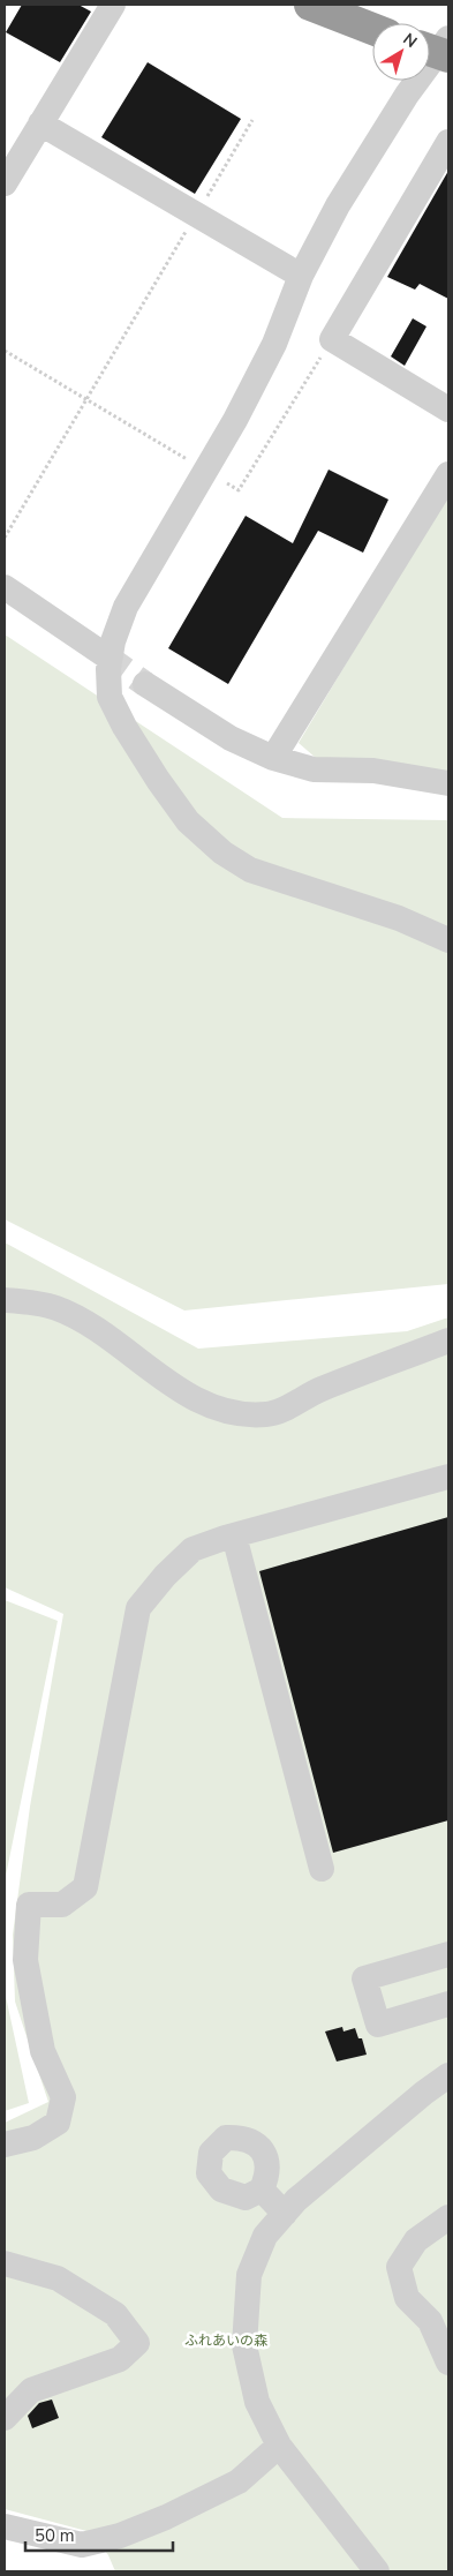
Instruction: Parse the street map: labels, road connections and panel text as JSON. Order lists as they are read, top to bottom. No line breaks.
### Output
{"parks":["ふれあいの森"],"scale_bar":"50 m","north":"top right"}
